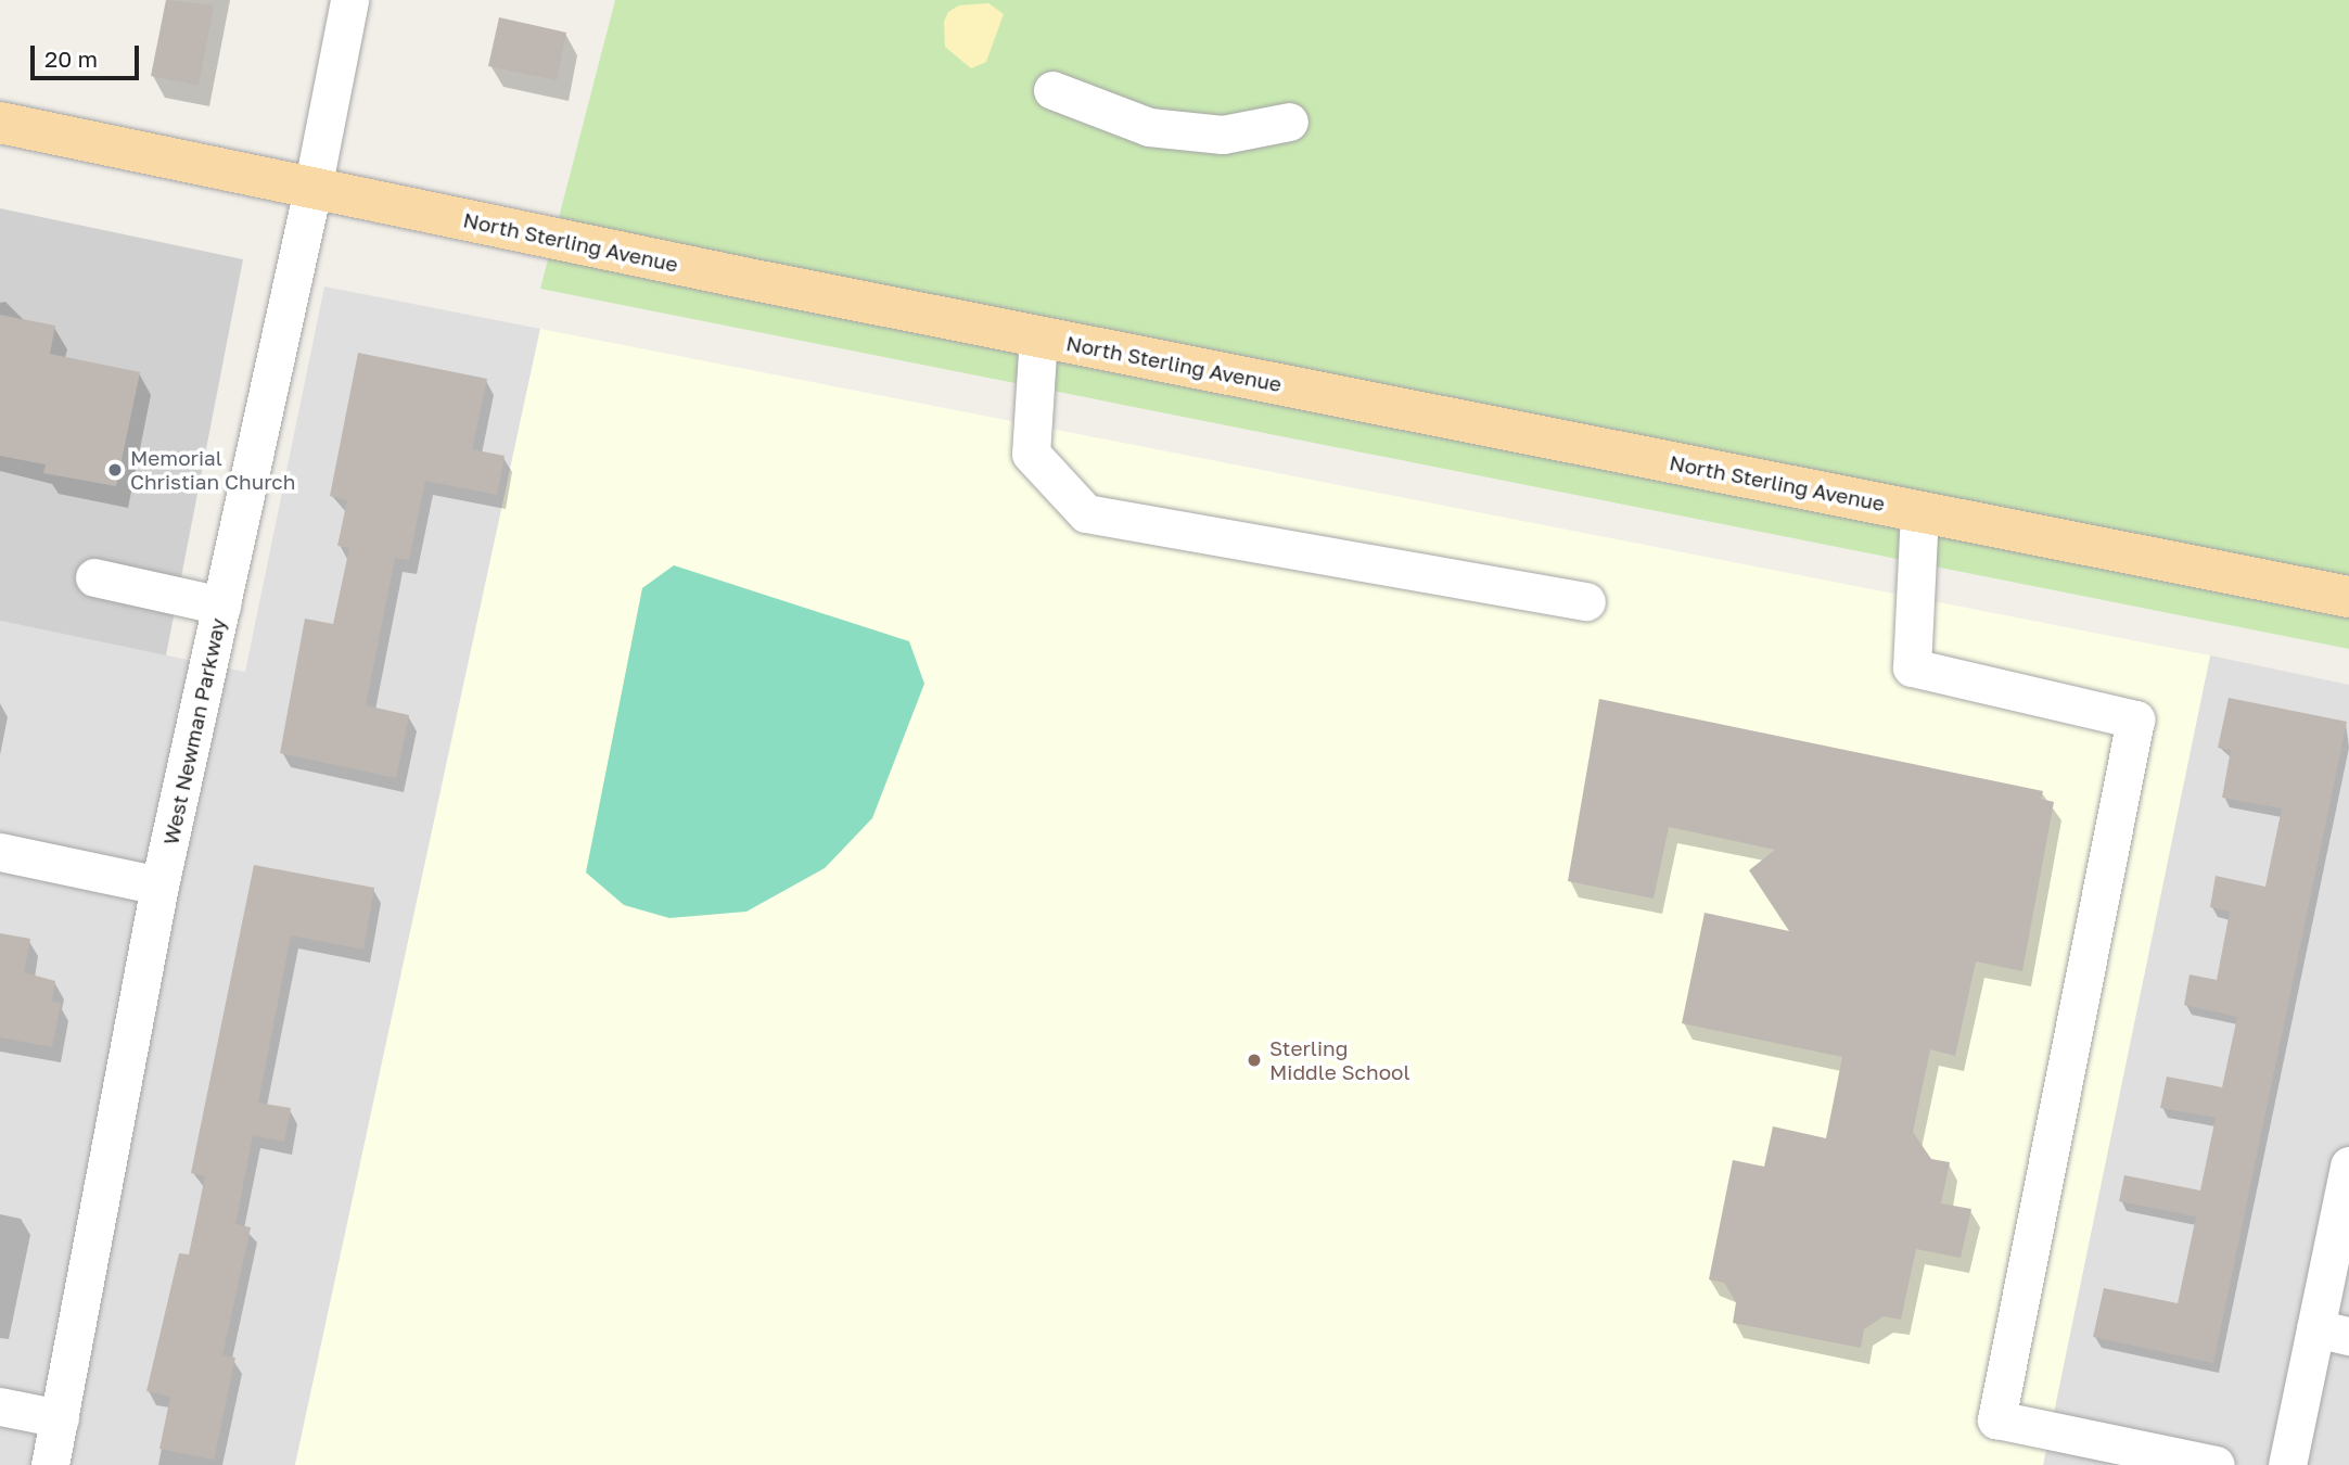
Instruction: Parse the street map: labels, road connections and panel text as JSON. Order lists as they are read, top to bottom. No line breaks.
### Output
{"streets":{"main road":["North Sterling Avenue"],"street":["West Newman Parkway"]},"crossings":[["North Sterling Avenue","West Newman Parkway"]],"places":["Memorial Christian Church","Sterling Middle School"],"scale_bar":"20 m"}
